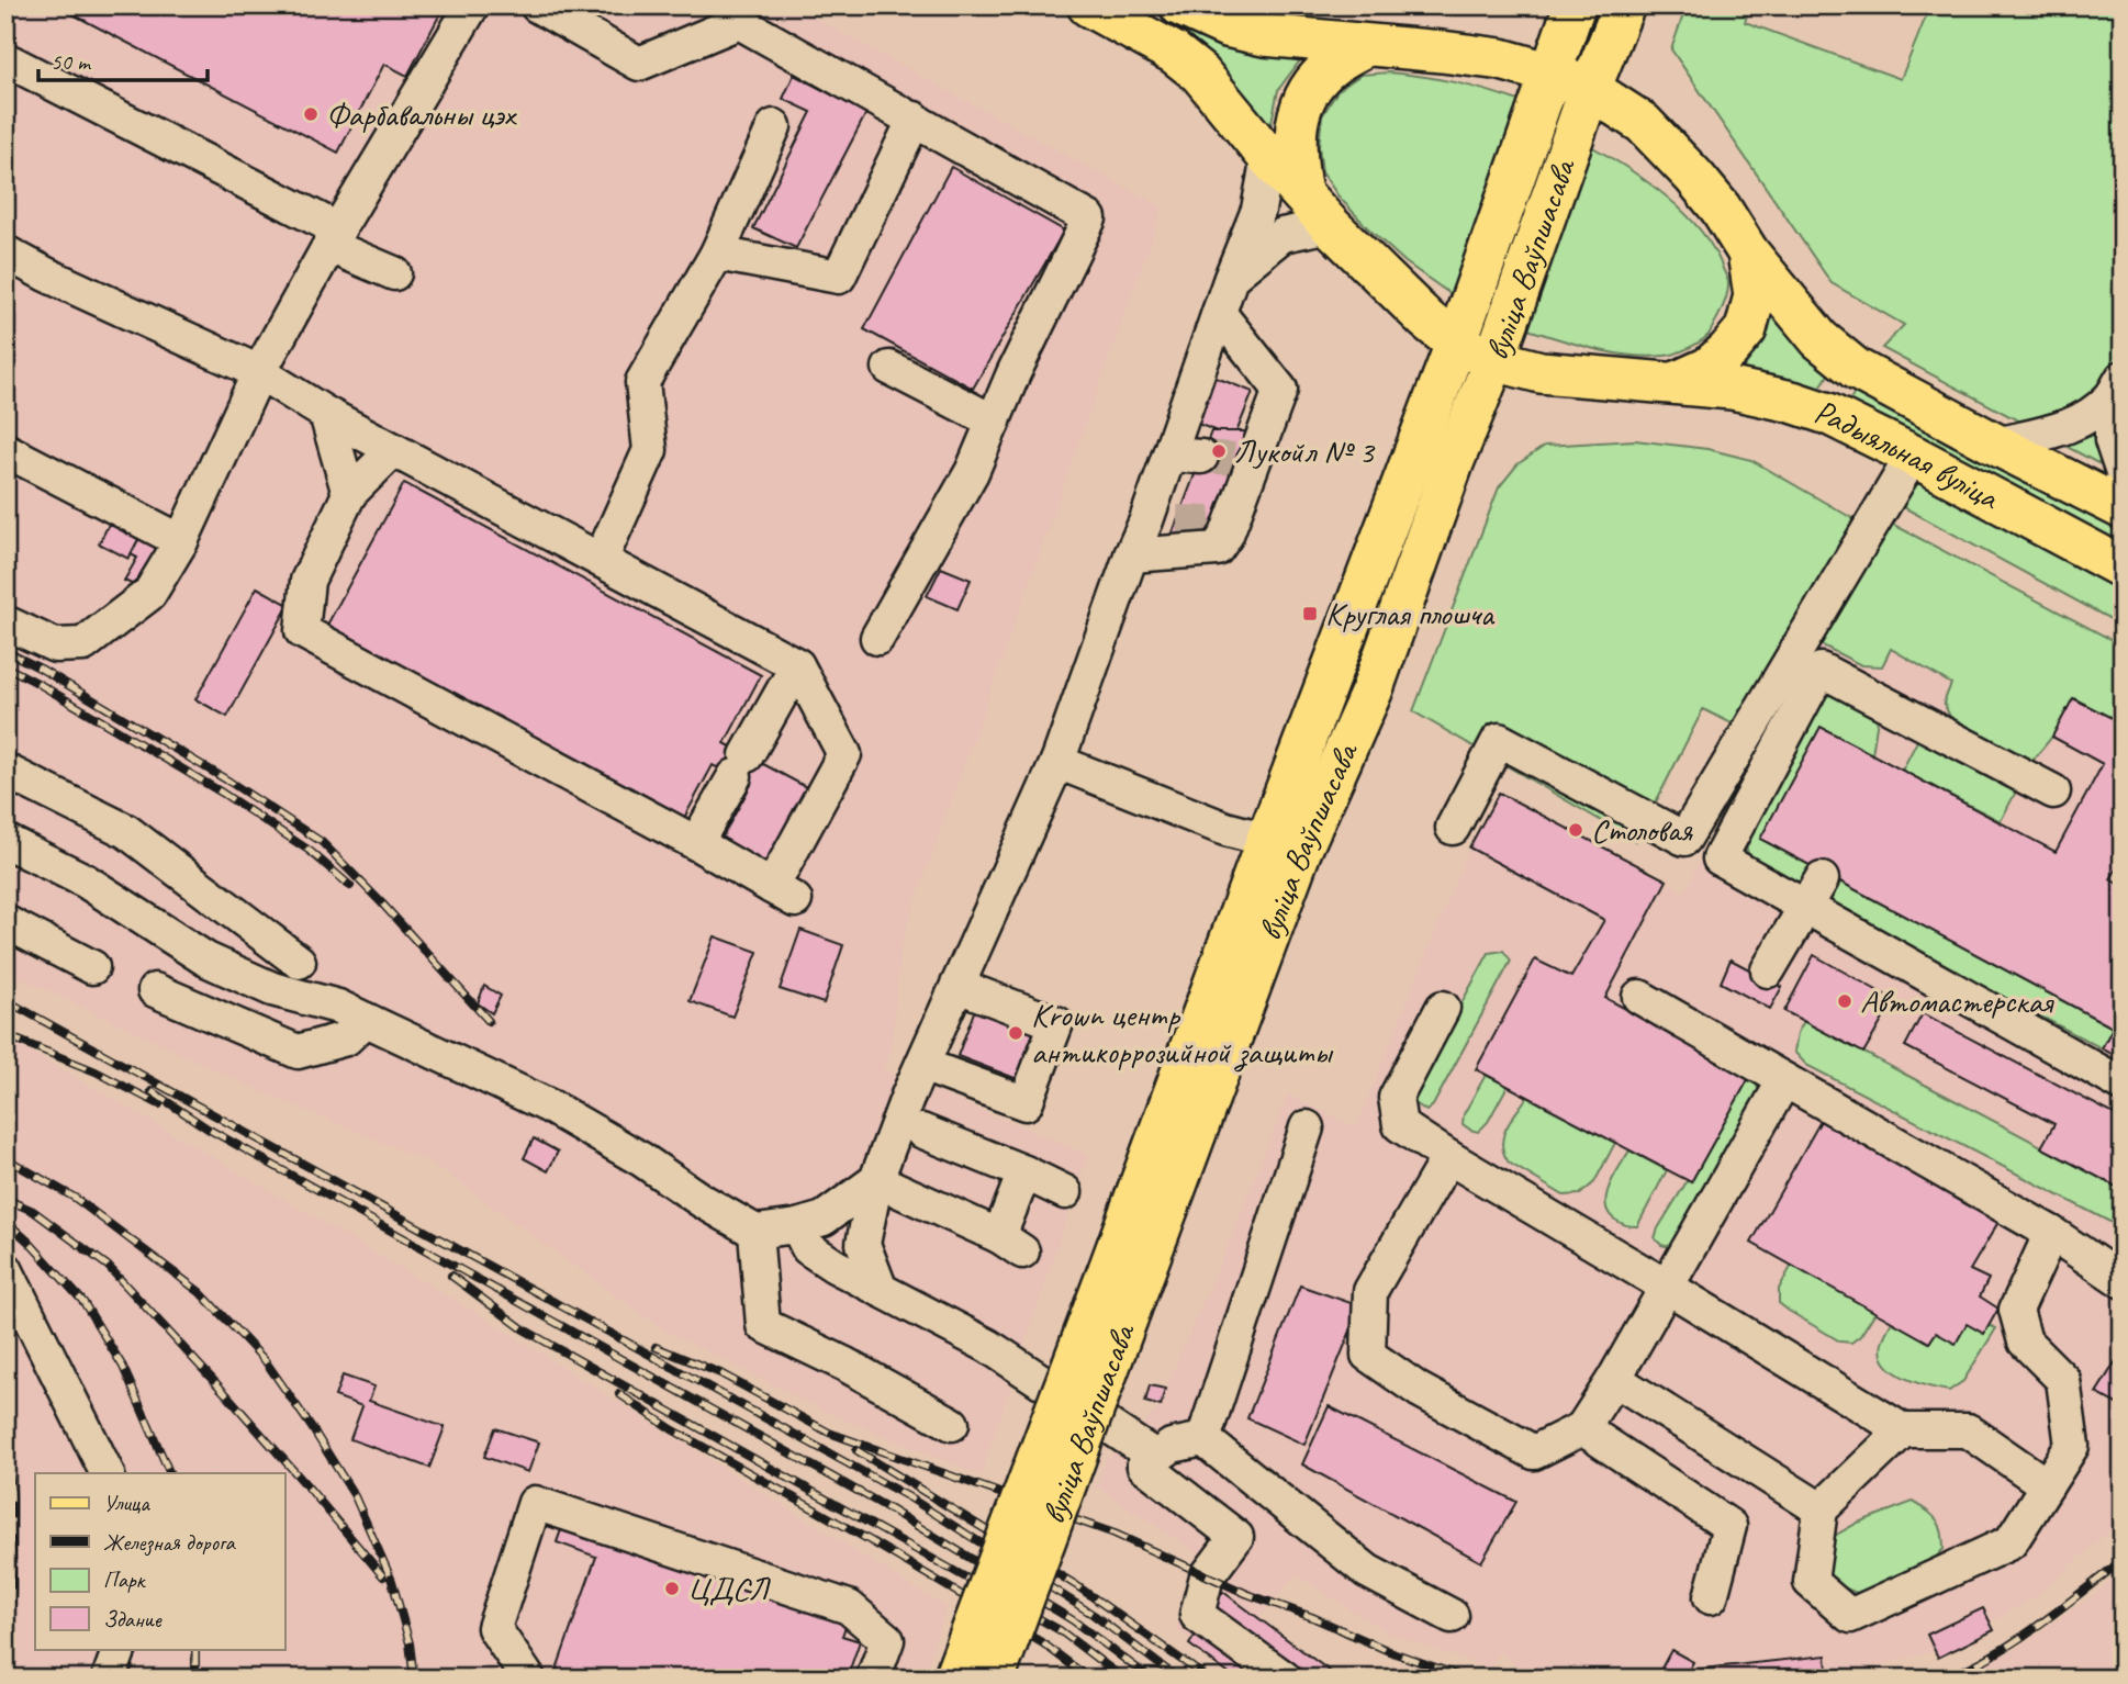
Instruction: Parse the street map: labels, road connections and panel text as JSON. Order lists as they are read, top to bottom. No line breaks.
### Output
{"streets":{"main road":["вуліца Ваўпшасава","Радыяльная вуліца"]},"crossings":[["вуліца Ваўпшасава","Радыяльная вуліца"]],"places":{"other":["Фарбавальны цэх","Лукойл № 3","Столовая","Автомастерская","Krown центр антикоррозийной защиты","ЦДСЛ"],"transit":["Круглая плошча"]},"legend":["Улица","Железная дорога","Парк","Здание"],"scale_bar":"50 m"}
